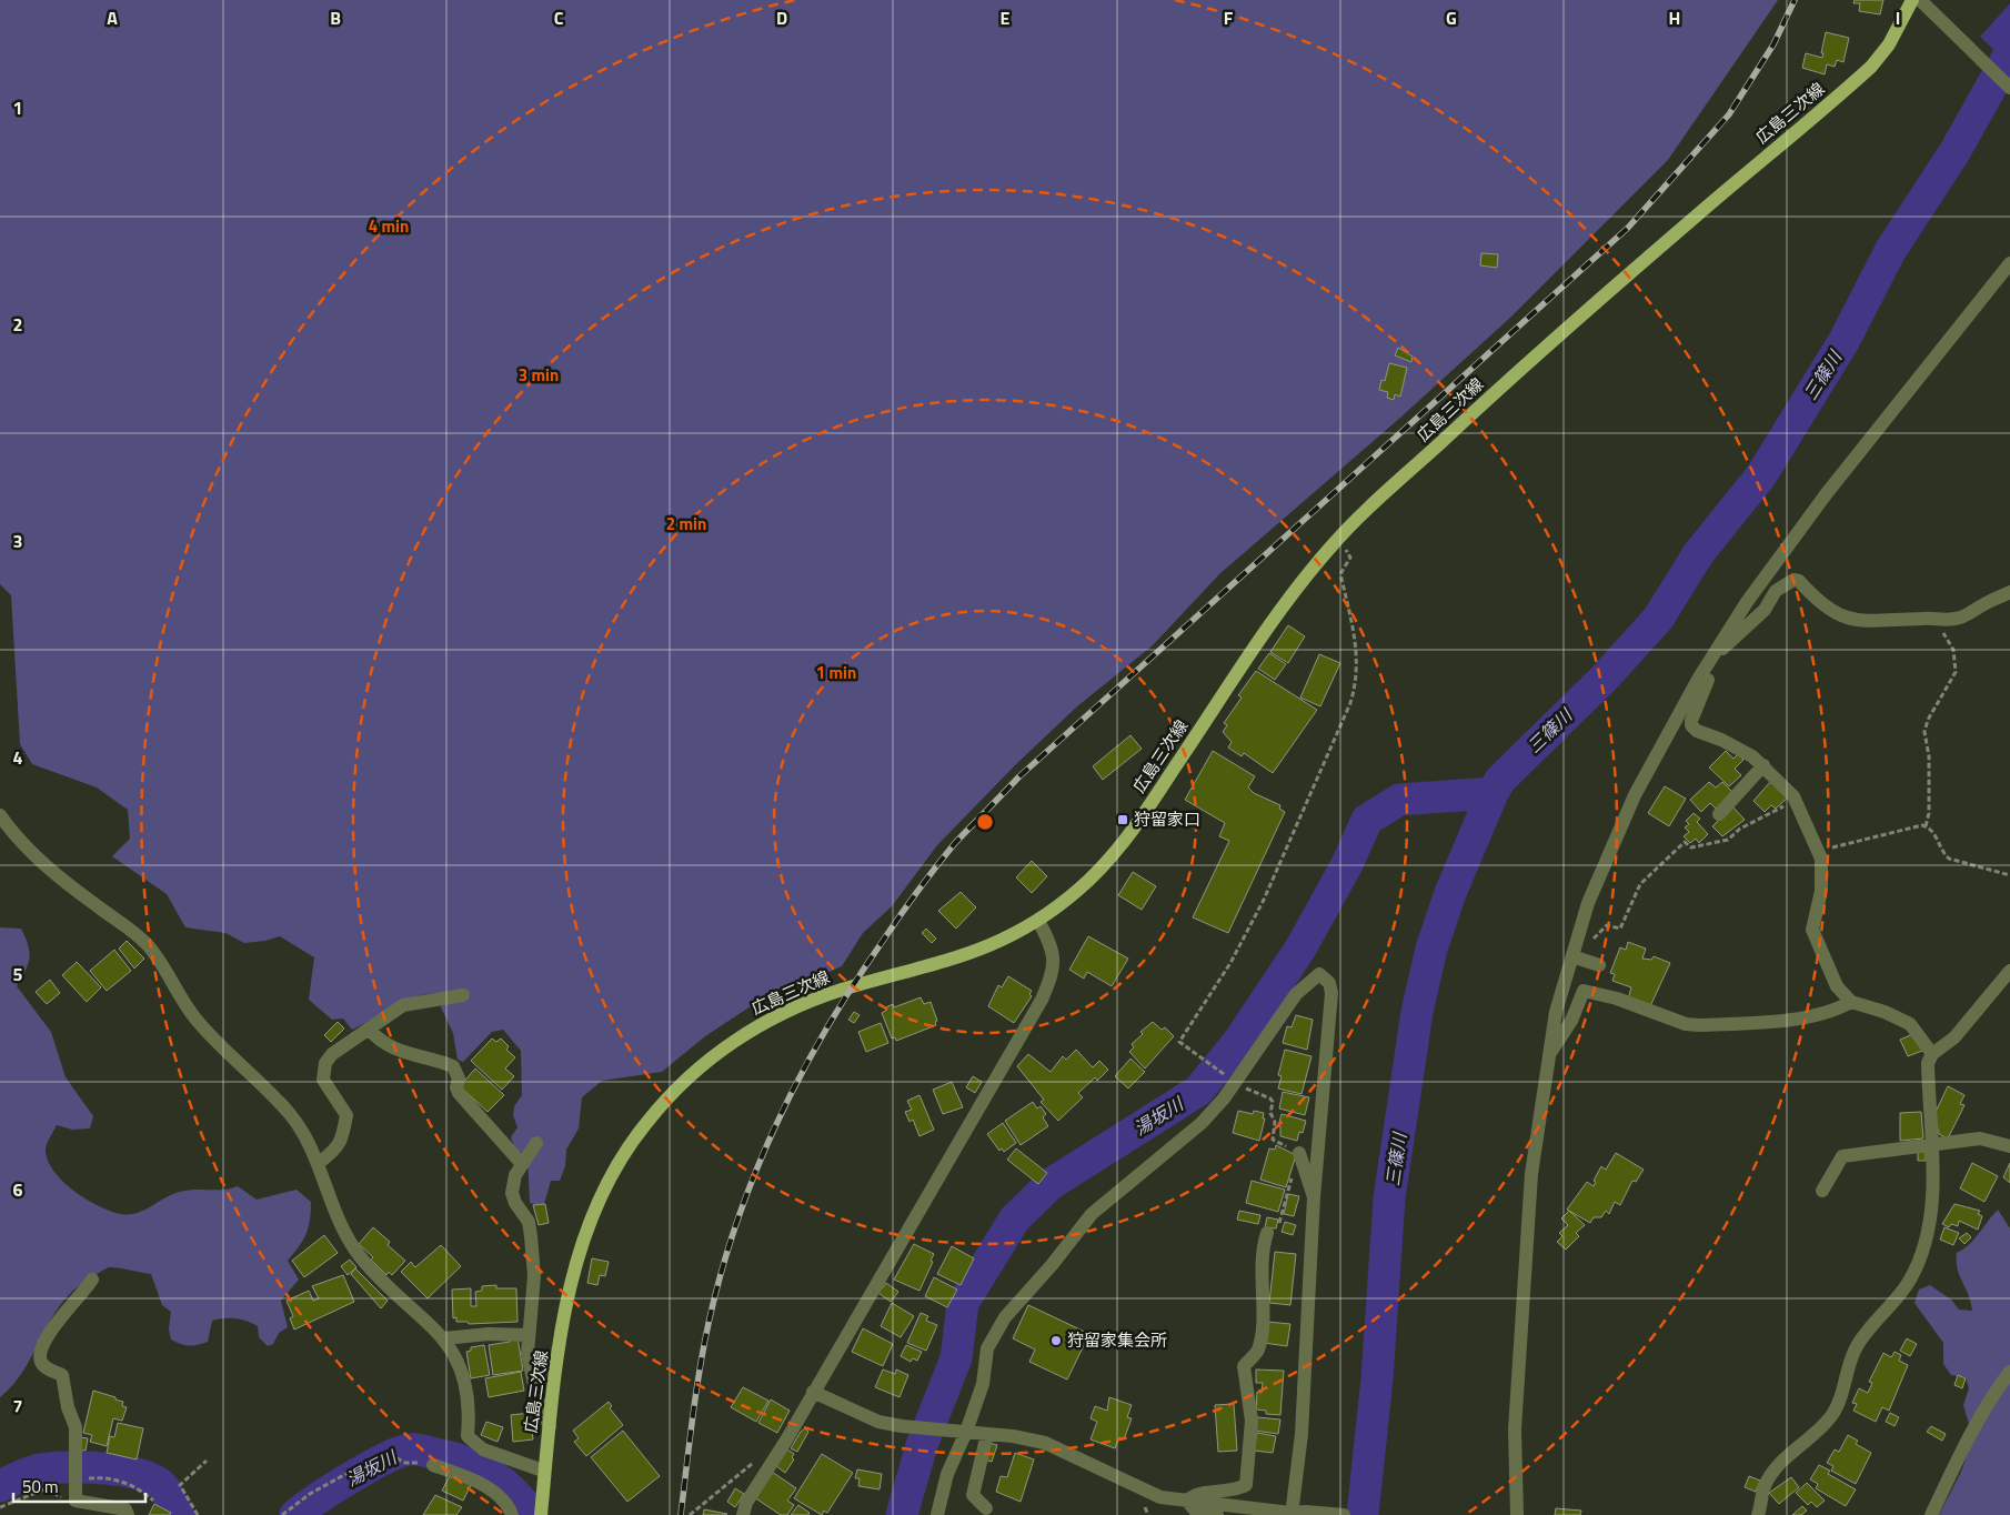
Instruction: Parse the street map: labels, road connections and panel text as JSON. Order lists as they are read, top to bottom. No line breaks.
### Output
{"streets":{"main road":["広島三次線"]},"water":["三篠川","湯坂川"],"places":{"transit":["狩留家口"],"other":["狩留家集会所"]},"scale_bar":"50 m","grid":{"columns":["A","B","C","D","E","F","G","H","I"],"rows":["1","2","3","4","5","6","7"]},"rings":["4 min","3 min","2 min","1 min"]}
